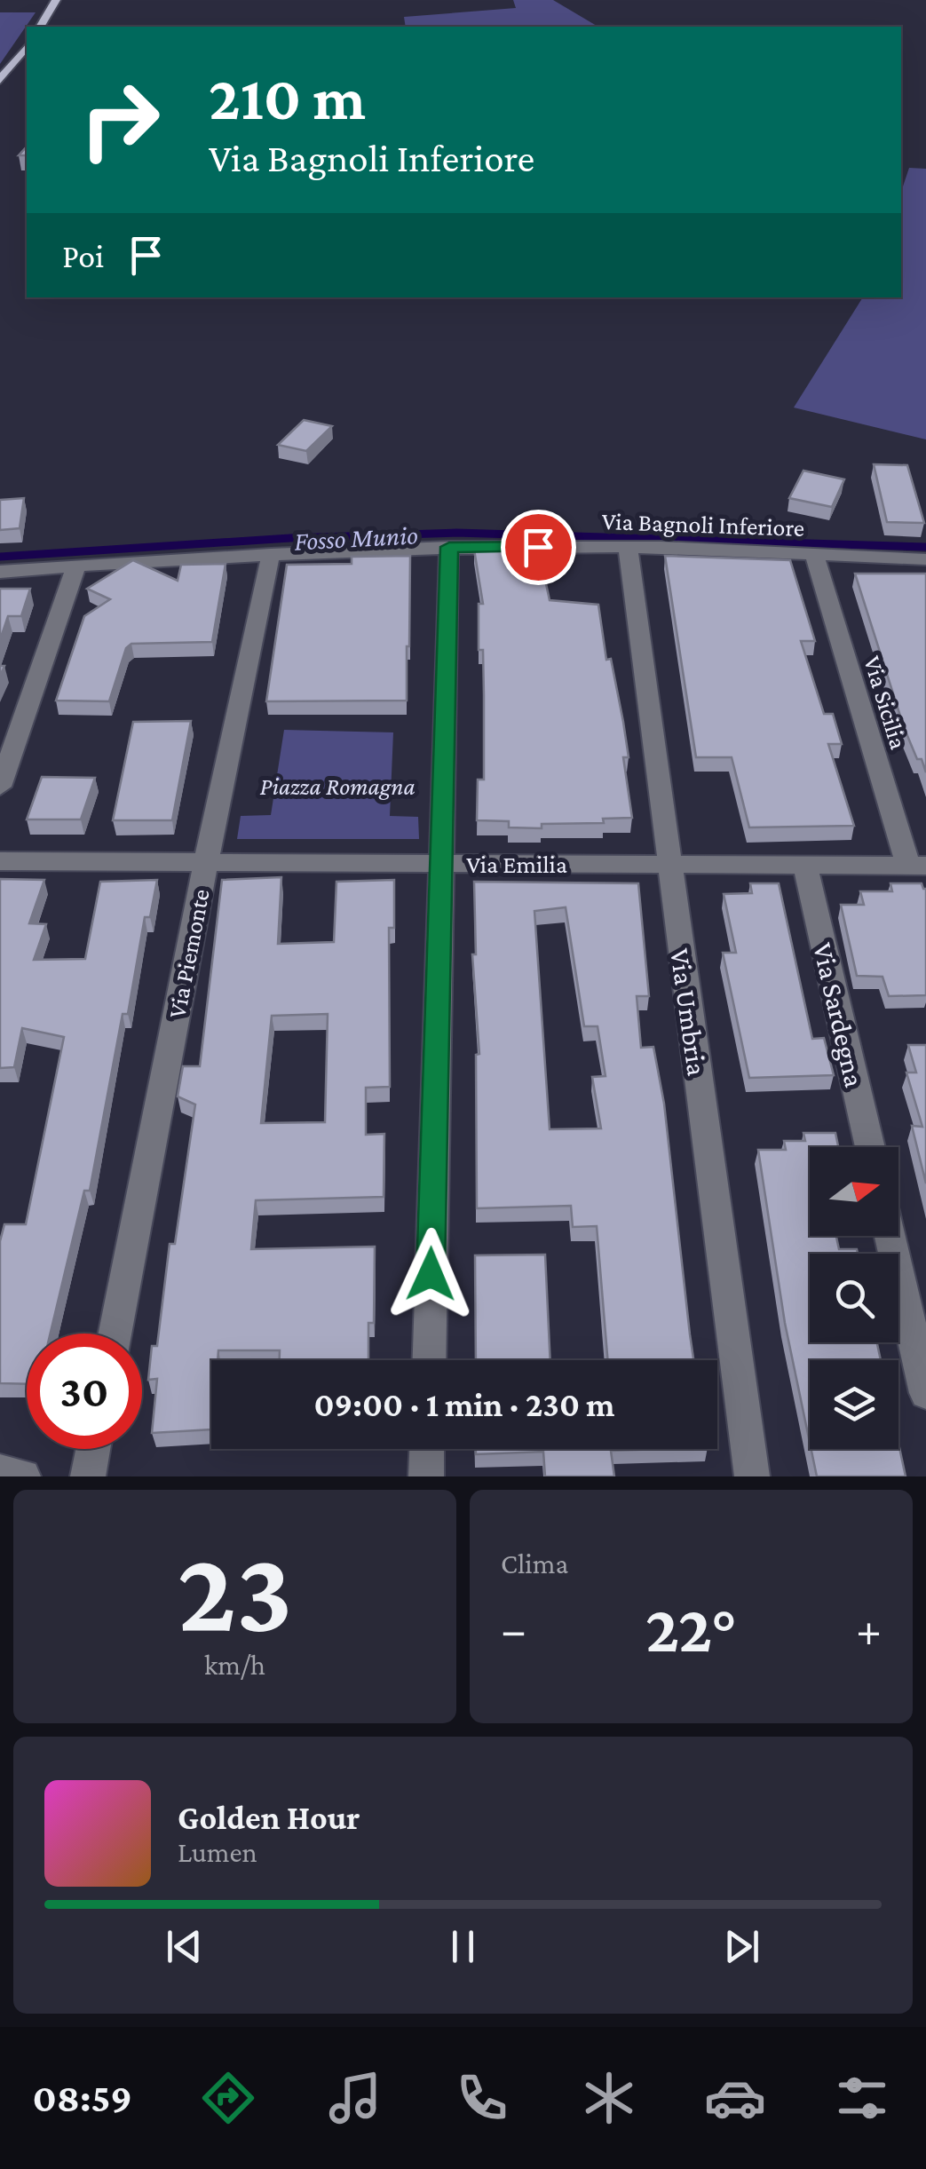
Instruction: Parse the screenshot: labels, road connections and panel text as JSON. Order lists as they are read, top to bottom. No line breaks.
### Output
{"streets":{"street":["Via Bagnoli Inferiore","Via Sicilia","Via Emilia","Via Piemonte","Via Umbria","Via Sardegna"]},"crossings":[["Via Bagnoli Inferiore","Via Sicilia"],["Via Bagnoli Inferiore","Via Piemonte"],["Via Bagnoli Inferiore","Via Umbria"],["Via Sicilia","Via Emilia"],["Via Emilia","Via Piemonte"],["Via Emilia","Via Umbria"],["Via Emilia","Via Sardegna"]],"water":["Fosso Munio"],"parks":["Piazza Romagna"],"north":"right","page":{"turn":["210 m","Via Bagnoli Inferiore"],"then":"Poi","limit":"30","trip":"09:00 · 1 min · 230 m","tile":[["23","km/h"],"Clima"],"heat":["−","22°","+"],"song":["Golden Hour","Lumen"],"tabs":"08:59"}}
